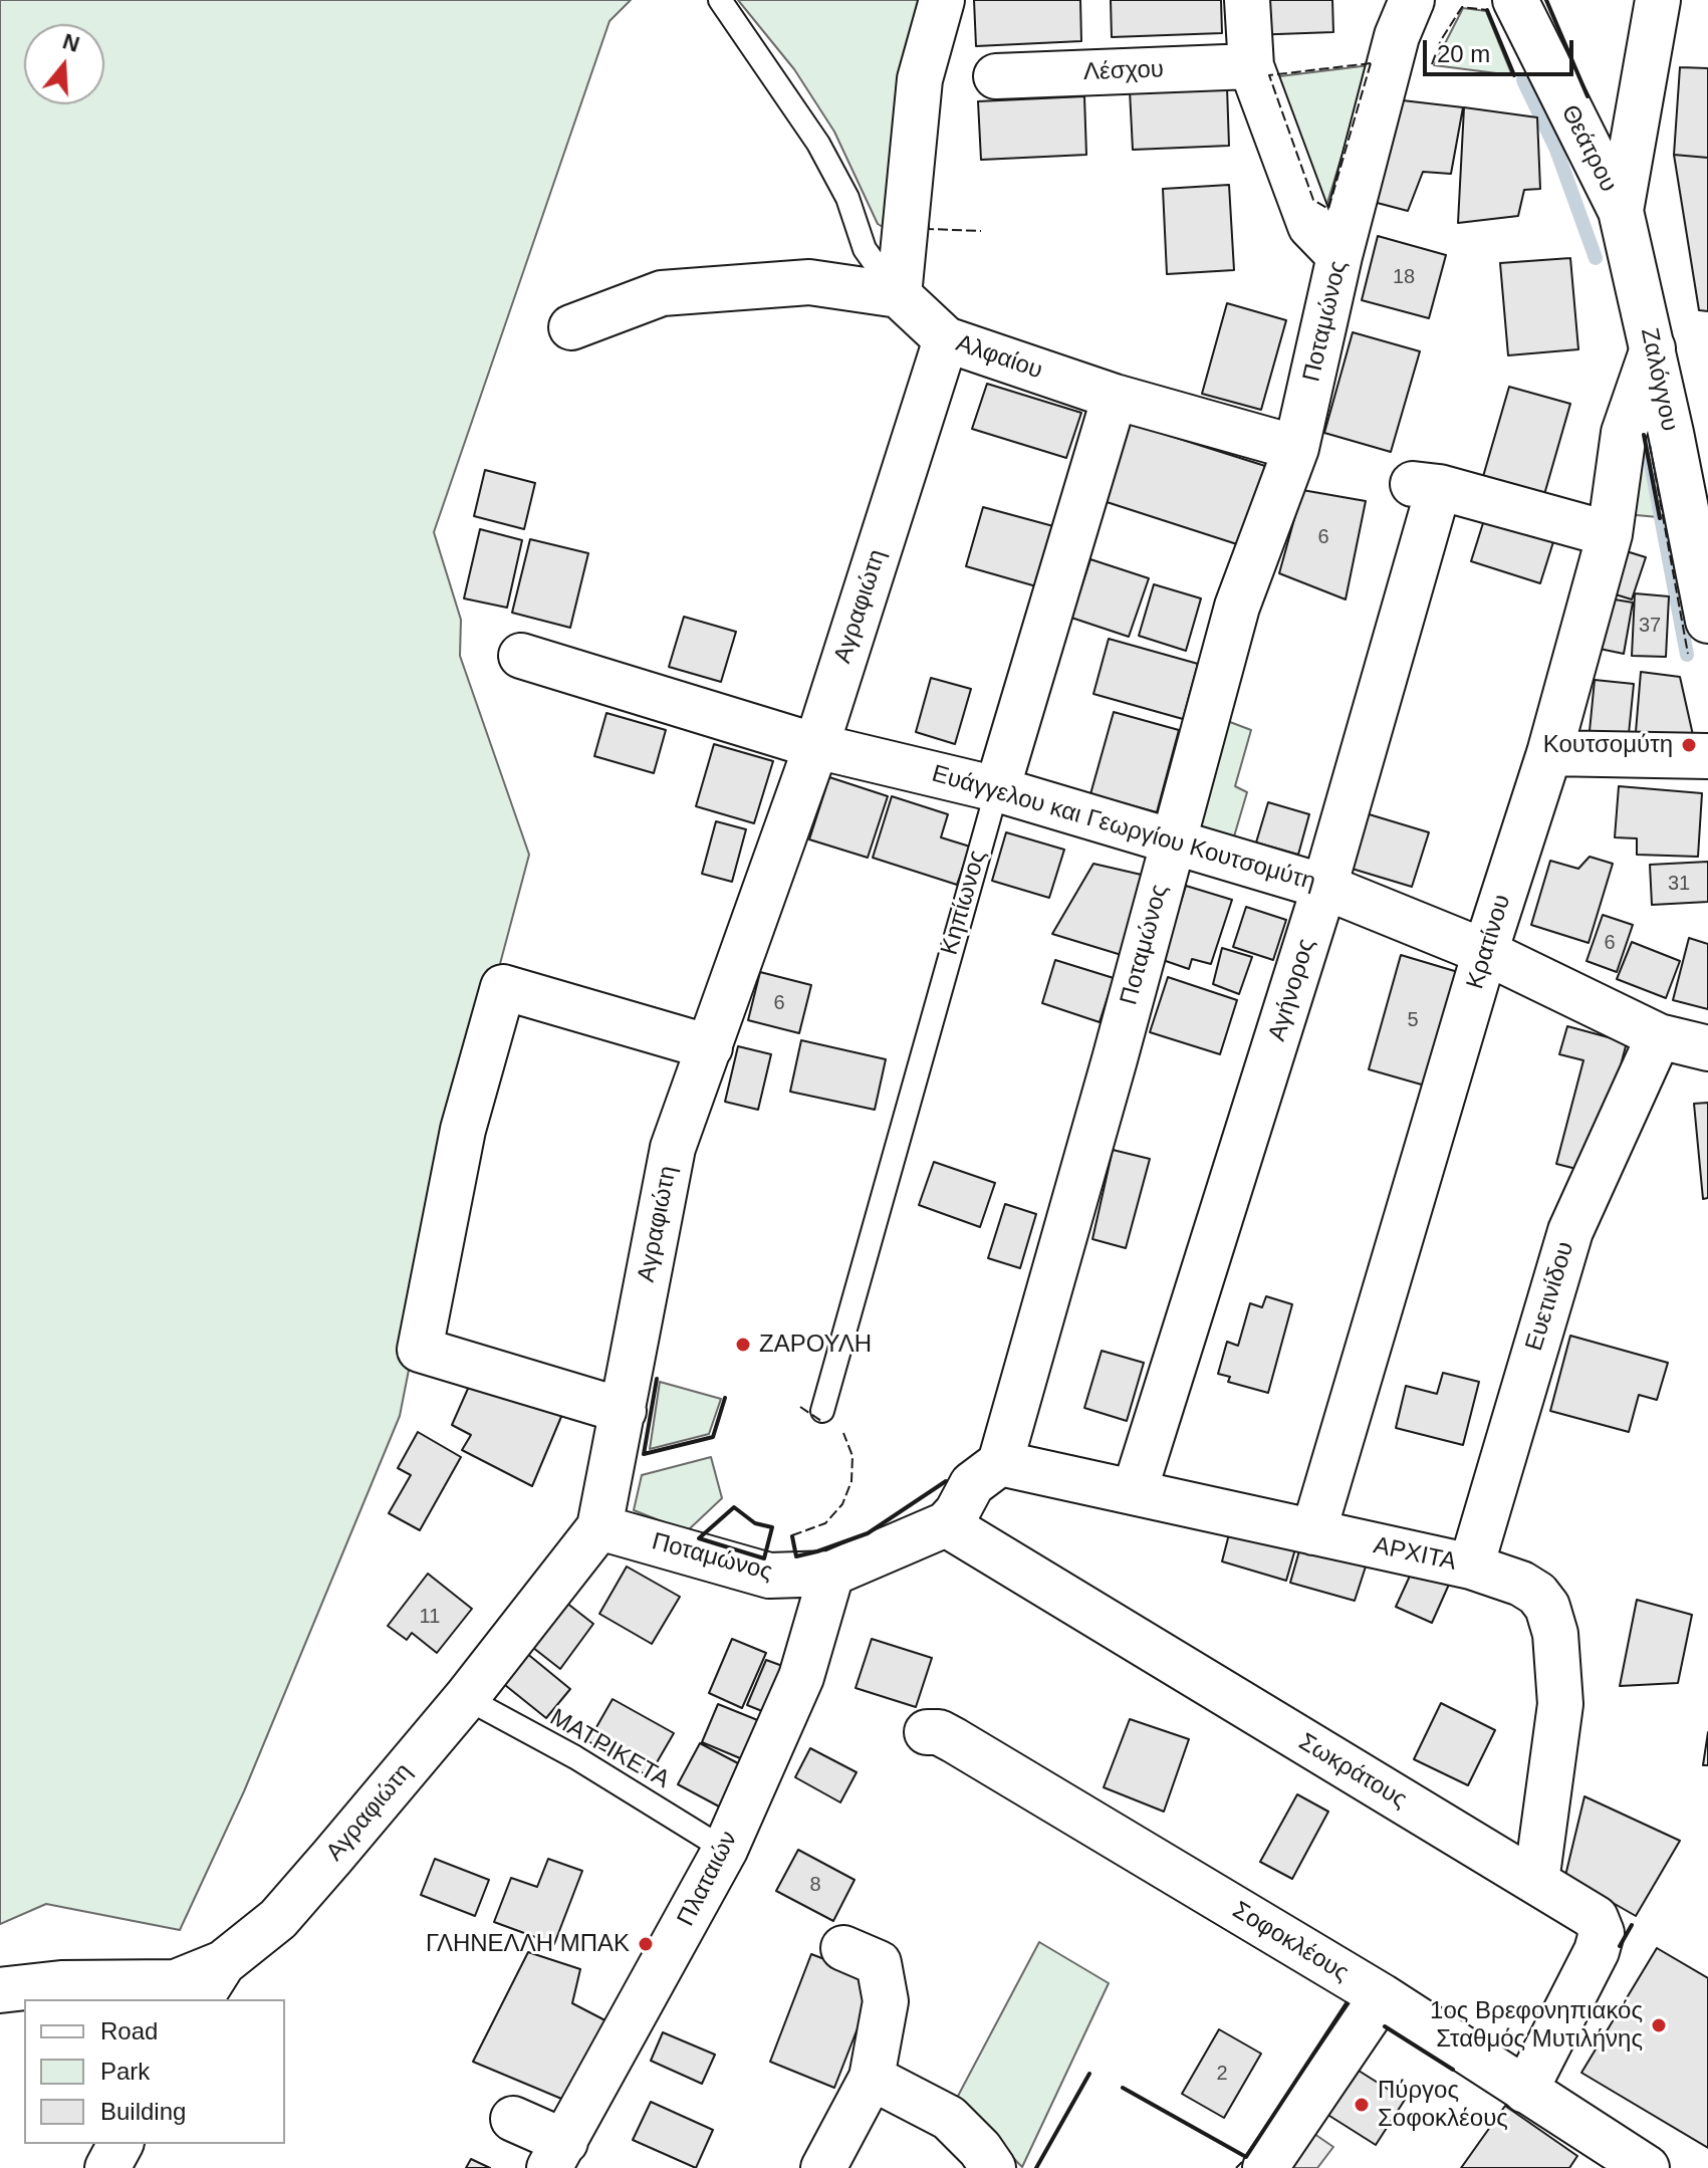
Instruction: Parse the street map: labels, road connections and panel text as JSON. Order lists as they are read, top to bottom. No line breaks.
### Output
{"streets":{"street":["Λέσχου","Θεάτρου","Ποταμώνος","Αλφαίου","Ζαλόγγου","Αγραφιώτη","Ευάγγελου και Γεωργίου Κουτσομύτη","Κηπίωνος","Κρατίνου","Αγήνορος","Ευετινίδου","ΑΡΧΙΤΑ","Σωκράτους","Πλαταιών","Σοφοκλέους"],"lane":["ΜΑΤΡΙΚΕΤΑ"]},"crossings":[["Θεάτρου","Ζαλόγγου"],["Ποταμώνος","Αλφαίου"],["Ποταμώνος","Αγραφιώτη"],["Ποταμώνος","Ευάγγελου και Γεωργίου Κουτσομύτη"],["Ποταμώνος","ΑΡΧΙΤΑ"],["Ποταμώνος","Σωκράτους"],["Ποταμώνος","Πλαταιών"],["Αλφαίου","Αγραφιώτη"],["Αλφαίου","Κηπίωνος"],["Ζαλόγγου","Κρατίνου"],["Αγραφιώτη","Ευάγγελου και Γεωργίου Κουτσομύτη"],["Αγραφιώτη","ΜΑΤΡΙΚΕΤΑ"],["Ευάγγελου και Γεωργίου Κουτσομύτη","Κηπίωνος"],["Ευάγγελου και Γεωργίου Κουτσομύτη","Κρατίνου"],["Ευάγγελου και Γεωργίου Κουτσομύτη","Αγήνορος"],["Ευάγγελου και Γεωργίου Κουτσομύτη","Ευετινίδου"],["Κρατίνου","Αγήνορος"],["Κρατίνου","ΑΡΧΙΤΑ"],["Αγήνορος","ΑΡΧΙΤΑ"],["Ευετινίδου","ΑΡΧΙΤΑ"],["ΑΡΧΙΤΑ","Σωκράτους"],["ΜΑΤΡΙΚΕΤΑ","Πλαταιών"],["Σωκράτους","Σοφοκλέους"]],"places":["Κουτσομύτη","ΖΑΡΟΥΛΗ","ΓΛΗΝΕΛΛΗ ΜΠΑΚ","1ος Βρεφονηπιακός Σταθμός Μυτιλήνης","Πύργος Σοφοκλέους"],"house_numbers":["18","6","37","31","6","6","5","11","8","2"],"legend":["Road","Park","Building"],"scale_bar":"20 m","north":"top"}
